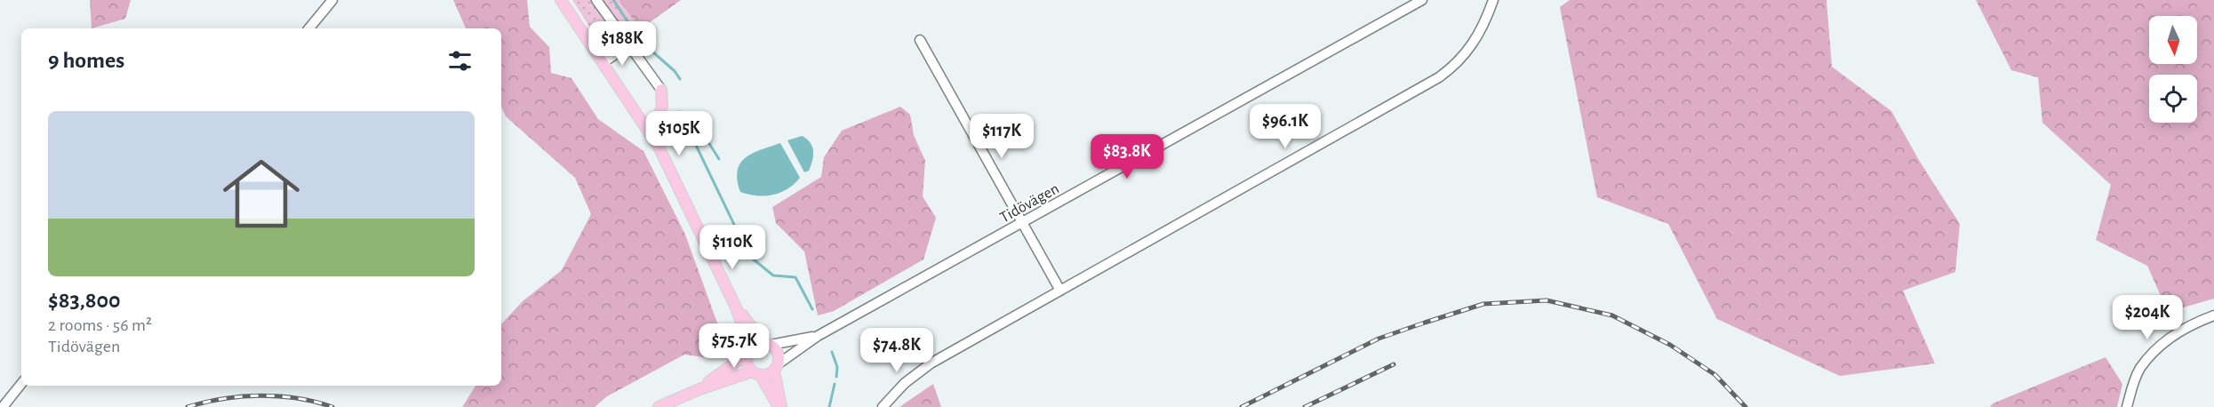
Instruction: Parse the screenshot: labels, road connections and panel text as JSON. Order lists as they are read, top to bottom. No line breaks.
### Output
{"streets":{"street":["Tidövägen"]},"north":"bottom","page":{"price":["$188K","$96.1K","$105K","$117K","$83.8K","$110K","$204K","$75.7K","$74.8K"],"heading":"9 homes","list":[{"name":"$83,800","note":"2 rooms · 56 m² · Tidövägen"}]}}
